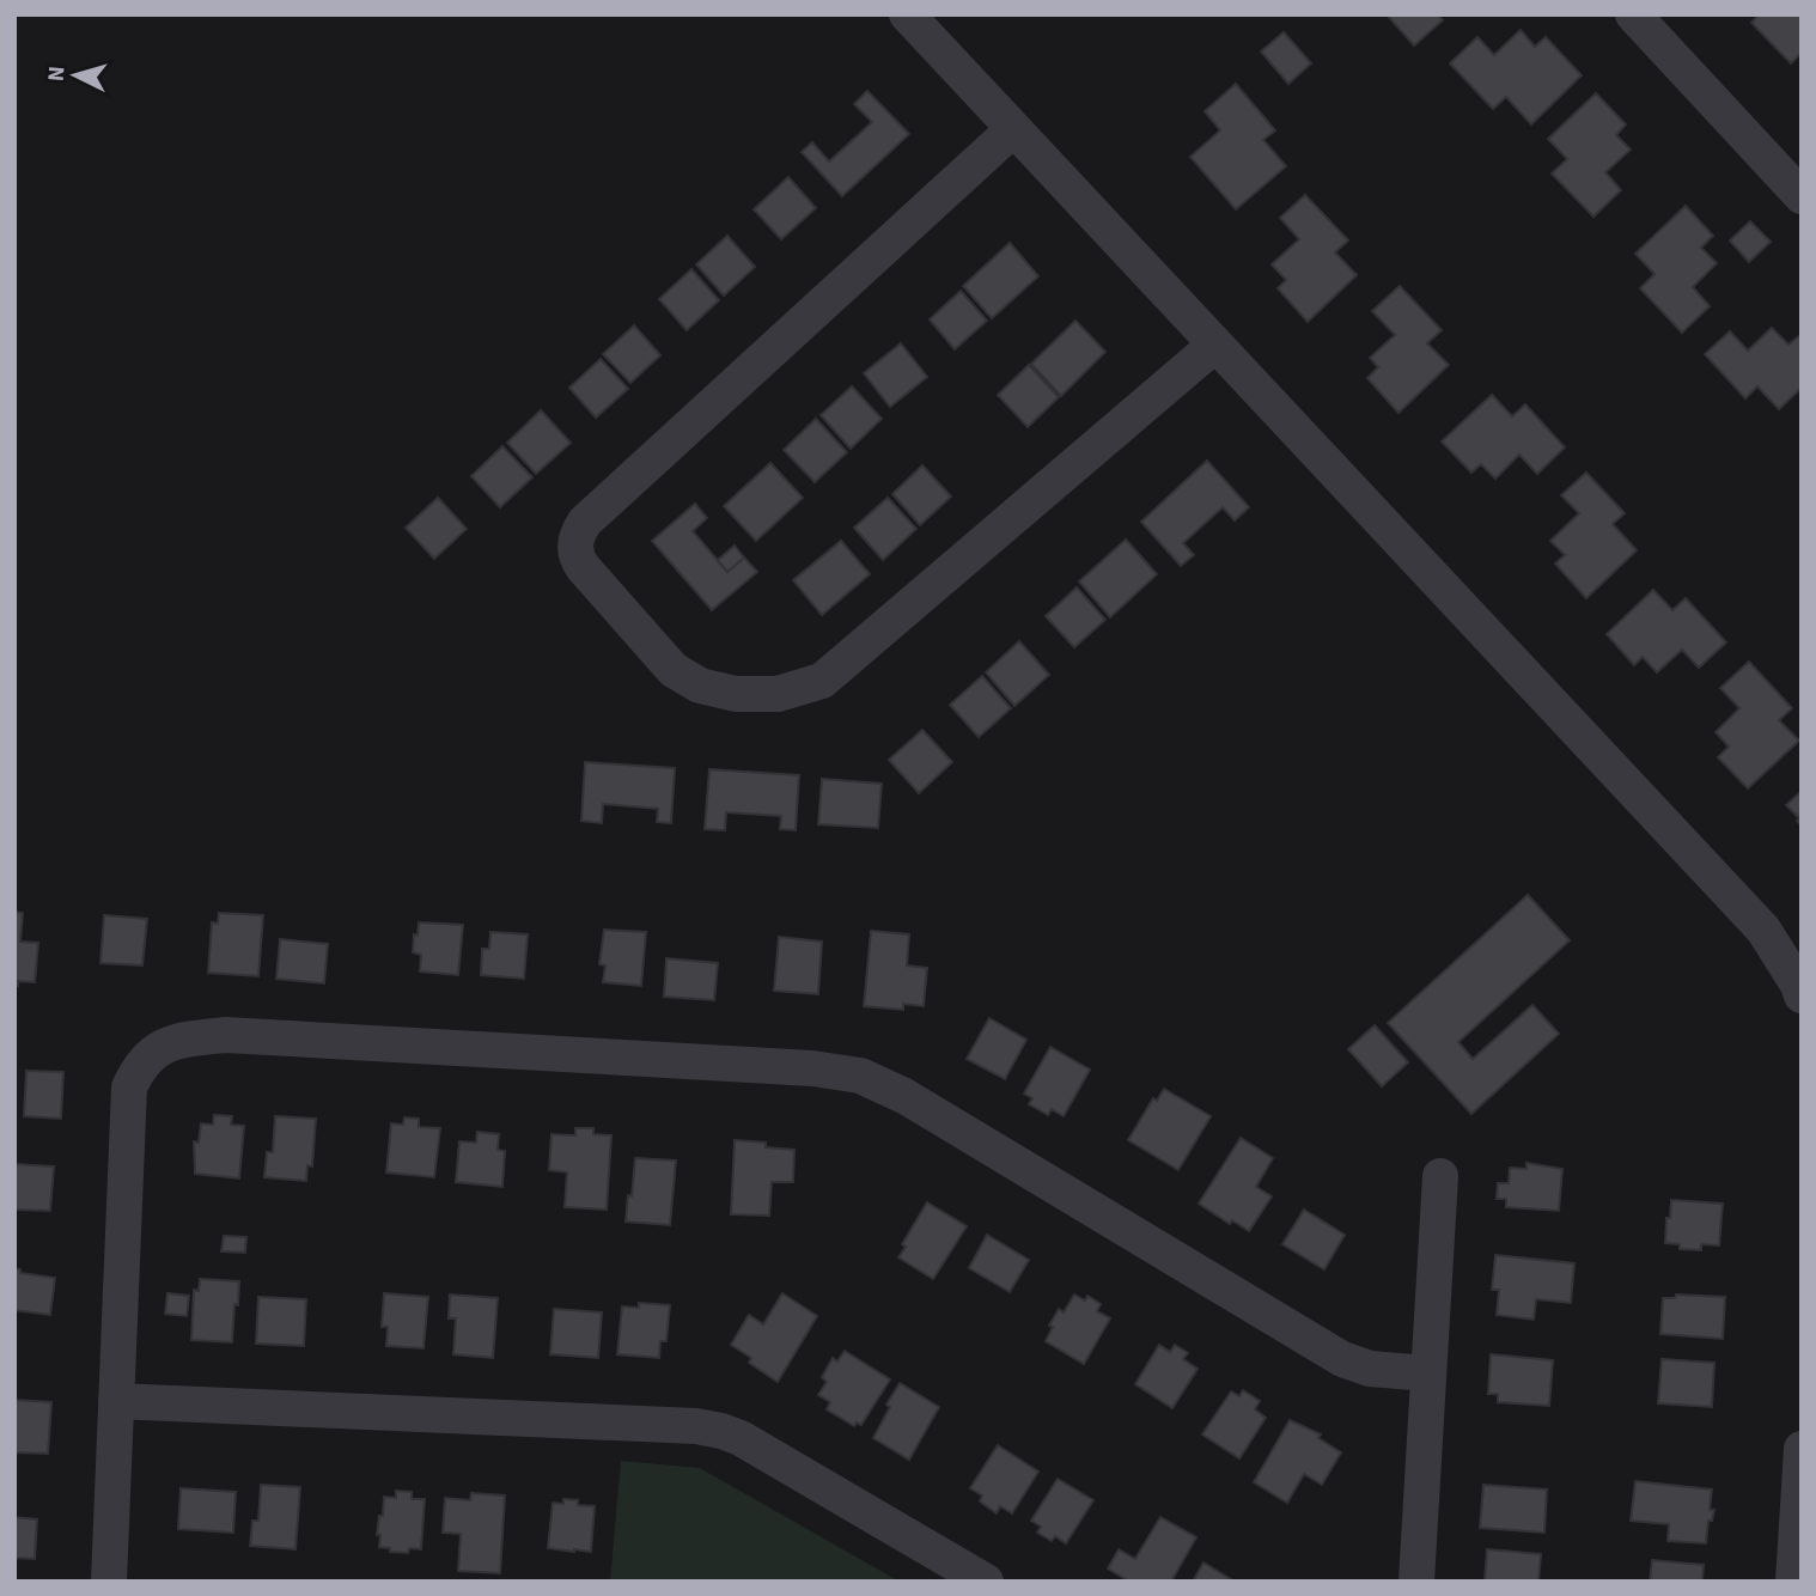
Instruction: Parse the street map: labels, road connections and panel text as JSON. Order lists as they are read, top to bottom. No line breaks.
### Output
{"north":"left"}
